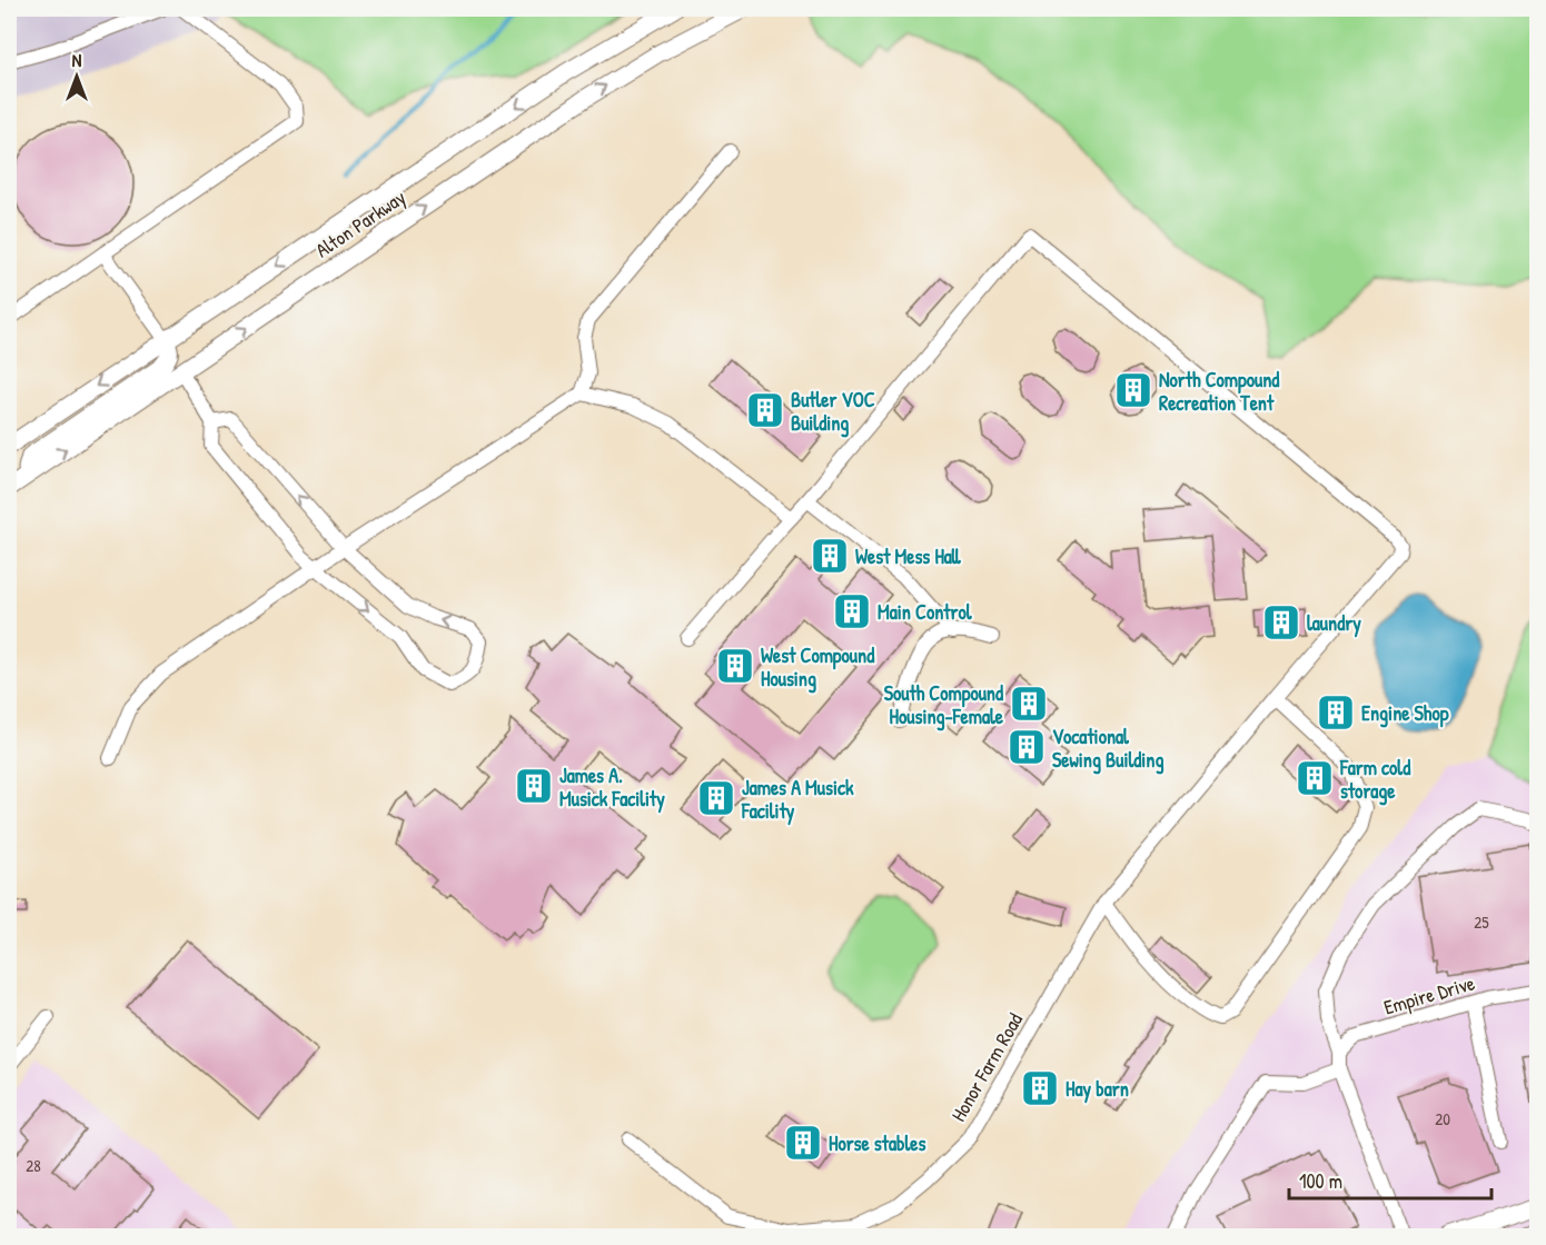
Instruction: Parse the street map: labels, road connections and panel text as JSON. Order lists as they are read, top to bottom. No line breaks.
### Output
{"streets":{"main road":["Alton Parkway"],"street":["Empire Drive","Honor Farm Road"]},"places":{"building":["North Compound Recreation Tent","Butler VOC Building","West Mess Hall","Main Control","laundry","West Compound Housing","South Compound Housing-Female","Engine Shop","Vocational Sewing Building","Farm cold storage","James A. Musick Facility","James A Musick Facility","Hay barn","Horse stables"]},"house_numbers":["25","20","28"],"scale_bar":"100 m","north":"top"}
